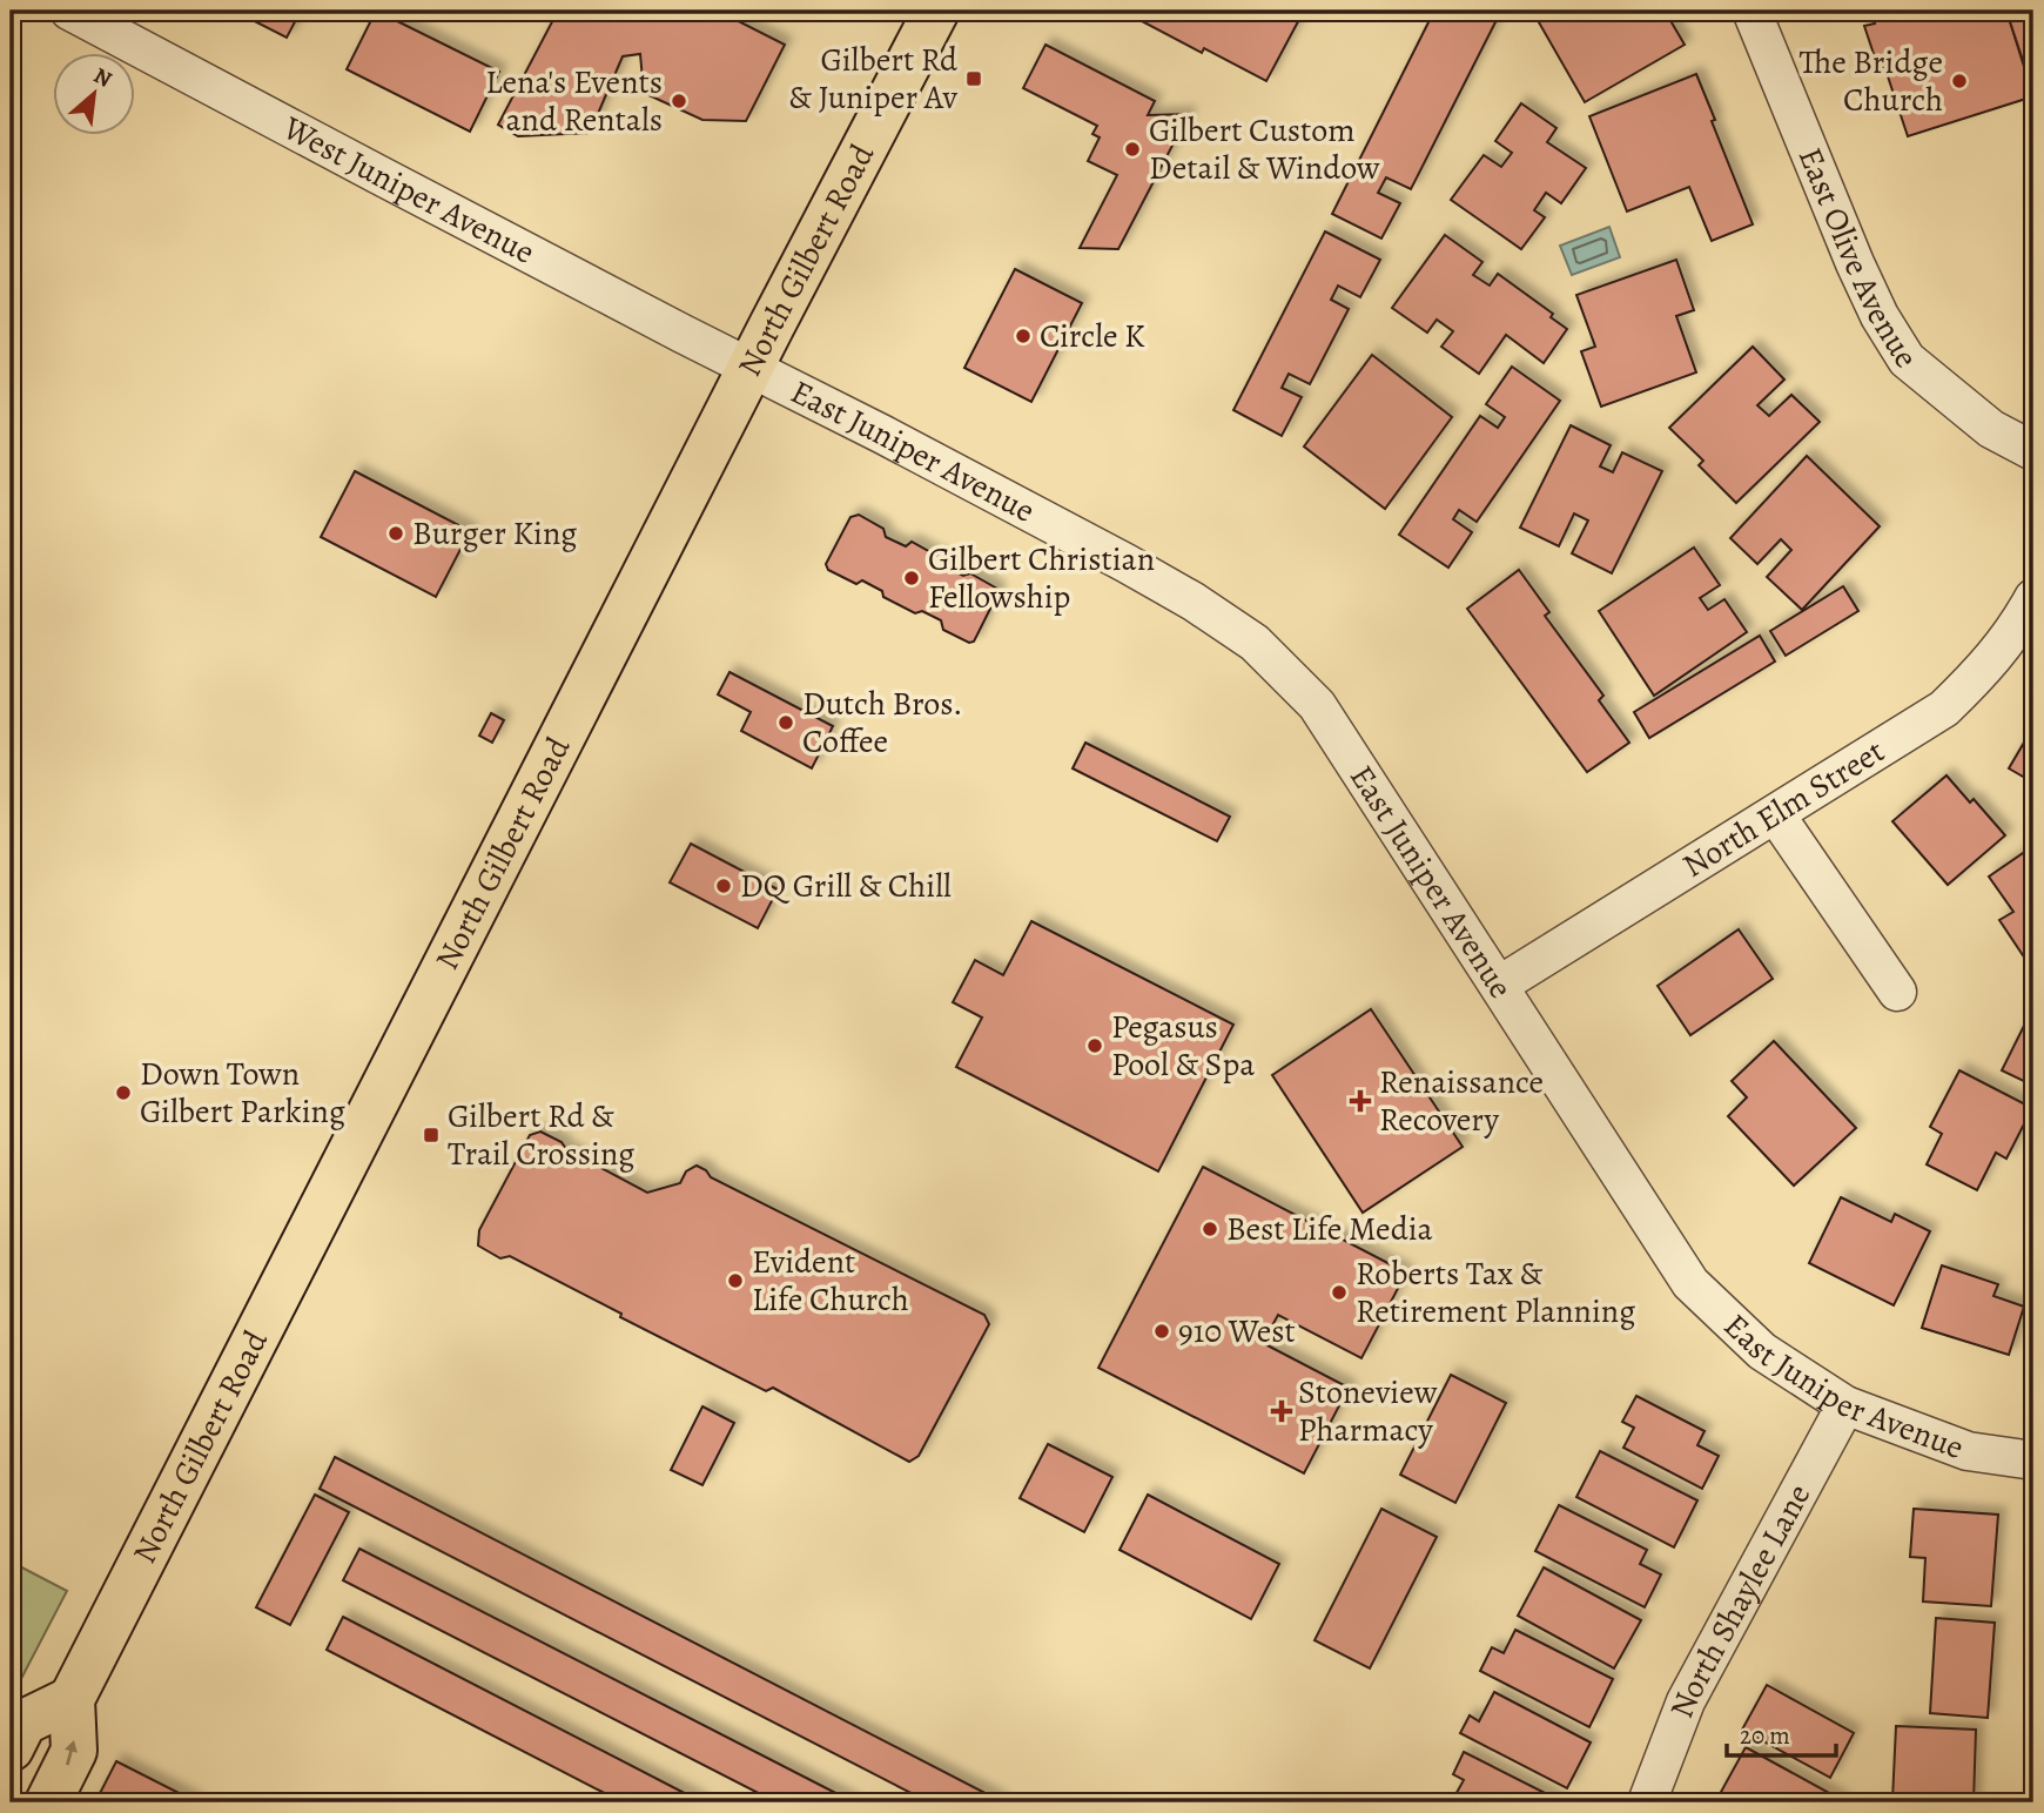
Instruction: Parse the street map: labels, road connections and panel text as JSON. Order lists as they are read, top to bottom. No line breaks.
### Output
{"streets":{"main road":["North Gilbert Road"],"street":["West Juniper Avenue","East Olive Avenue","East Juniper Avenue","North Elm Street","North Shaylee Lane"]},"crossings":[["West Juniper Avenue","North Gilbert Road"],["West Juniper Avenue","East Juniper Avenue"],["North Gilbert Road","East Juniper Avenue"],["East Juniper Avenue","North Elm Street"],["East Juniper Avenue","North Shaylee Lane"]],"places":{"transit":["Gilbert Rd & Juniper Av","Gilbert Rd & Trail Crossing"],"other":["The Bridge Church","Lena's Events and Rentals","Gilbert Custom Detail & Window","Circle K","Burger King","Gilbert Christian Fellowship","Dutch Bros. Coffee","DQ Grill & Chill","Pegasus Pool & Spa","Down Town Gilbert Parking","Best Life Media","Evident Life Church","Roberts Tax & Retirement Planning","910 West"],"health":["Renaissance Recovery","Stoneview Pharmacy"]},"scale_bar":"20 m","north":"top right"}
